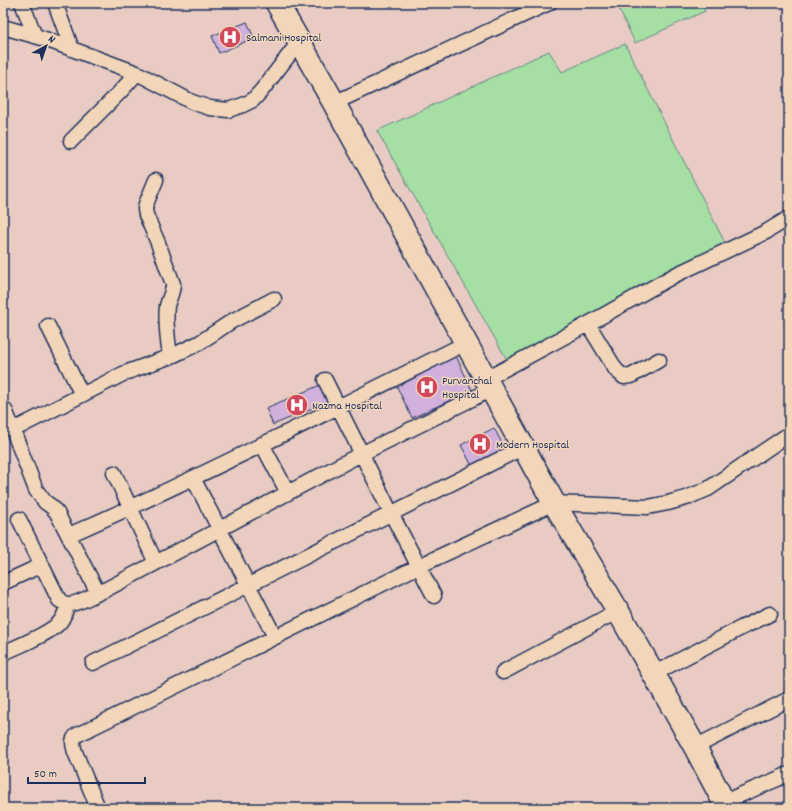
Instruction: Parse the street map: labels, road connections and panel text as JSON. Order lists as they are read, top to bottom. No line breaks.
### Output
{"places":{"hospital":["Salmani Hospital","Purvanchal Hospital","Nazma Hospital","Modern Hospital"]},"scale_bar":"50 m","north":"top right"}
